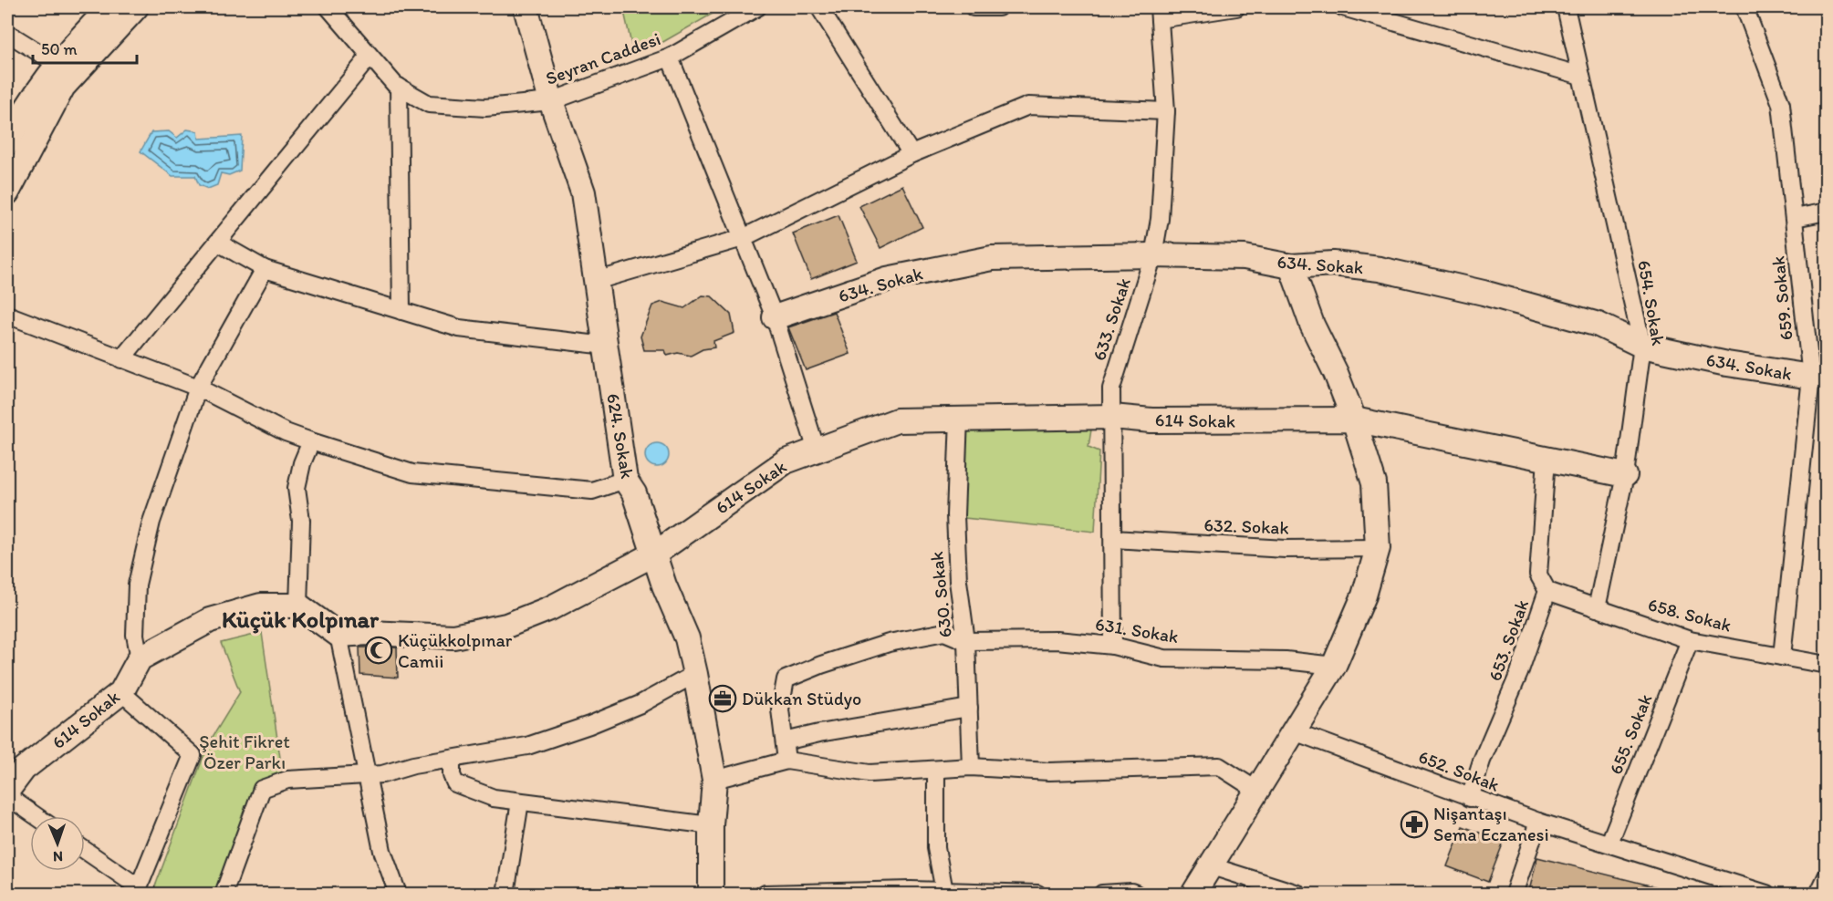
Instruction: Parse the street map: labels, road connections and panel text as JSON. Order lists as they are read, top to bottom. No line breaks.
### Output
{"streets":{"street":["Seyran Caddesi","634. Sokak","659. Sokak","654. Sokak","633. Sokak","614 Sokak","624. Sokak","632. Sokak","630. Sokak","658. Sokak","631. Sokak","653. Sokak","655. Sokak","652. Sokak"]},"crossings":[["Seyran Caddesi","624. Sokak"],["634. Sokak","659. Sokak"],["634. Sokak","654. Sokak"],["634. Sokak","633. Sokak"],["659. Sokak","658. Sokak"],["654. Sokak","614 Sokak"],["654. Sokak","658. Sokak"],["633. Sokak","614 Sokak"],["633. Sokak","632. Sokak"],["633. Sokak","631. Sokak"],["614 Sokak","624. Sokak"],["614 Sokak","630. Sokak"],["614 Sokak","653. Sokak"],["630. Sokak","631. Sokak"],["658. Sokak","653. Sokak"],["658. Sokak","655. Sokak"],["653. Sokak","652. Sokak"],["655. Sokak","652. Sokak"]],"districts":["Küçük Kolpınar"],"parks":["Şehit Fikret Özer Parkı"],"places":{"mosque":["Küçükkolpınar Camii"],"office":["Dükkan Stüdyo"],"pharmacy":["Nişantaşı Sema Eczanesi"]},"scale_bar":"50 m","north":"bottom"}
